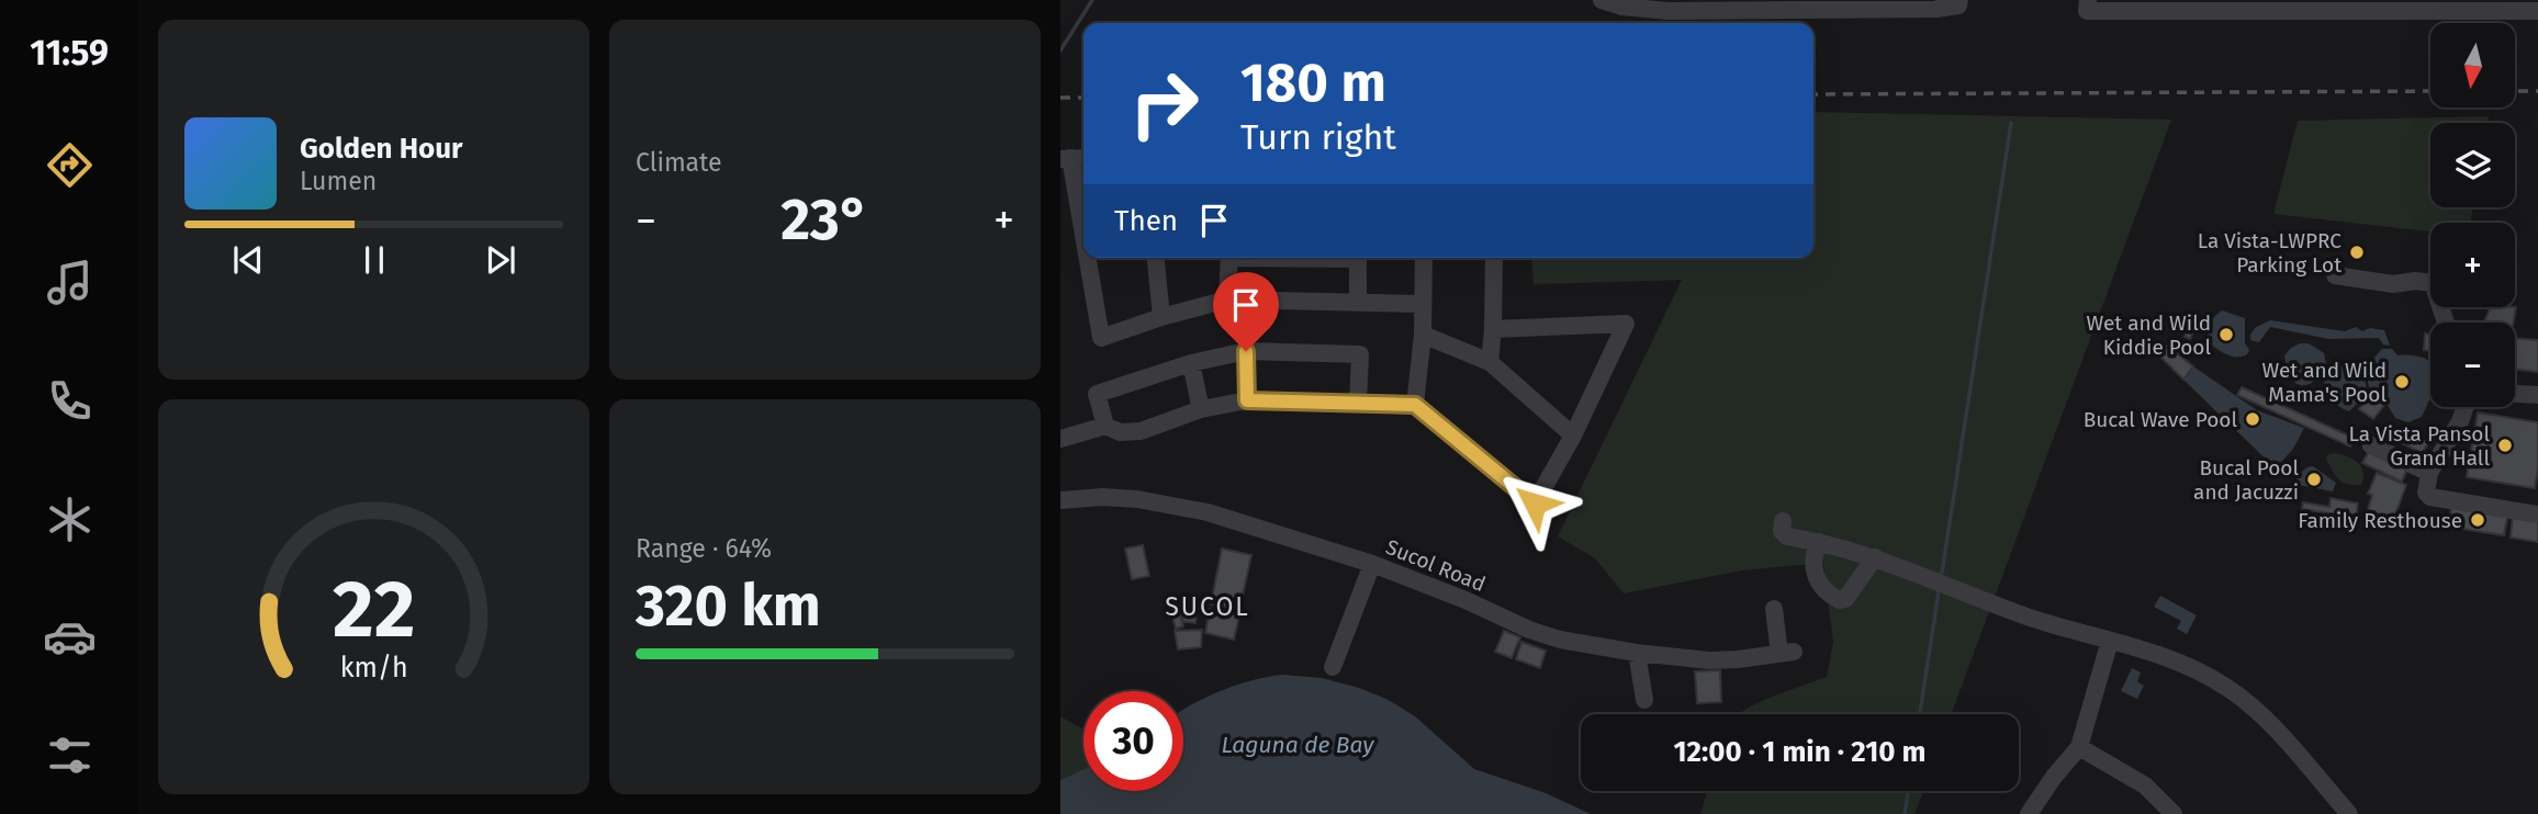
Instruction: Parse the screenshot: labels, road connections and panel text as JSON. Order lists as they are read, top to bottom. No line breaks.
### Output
{"streets":{"street":["Sucol Road"]},"districts":["SUCOL"],"water":["Laguna de Bay"],"places":["La Vista-LWPRC Parking Lot","Wet and Wild Kiddie Pool","Wet and Wild Mama's Pool","Bucal Wave Pool","La Vista Pansol Grand Hall","Bucal Pool and Jacuzzi","Family Resthouse"],"north":"bottom","page":{"tabs":"11:59","tile":["Climate",["Range · 64%","320 km"]],"map_buttons":["+","−"],"turn":["180 m","Turn right"],"song":["Golden Hour","Lumen"],"then":"Then","heat":["−","23°","+"],"limit":"30","trip":"12:00 · 1 min · 210 m","gauge":["22","km/h"]}}
